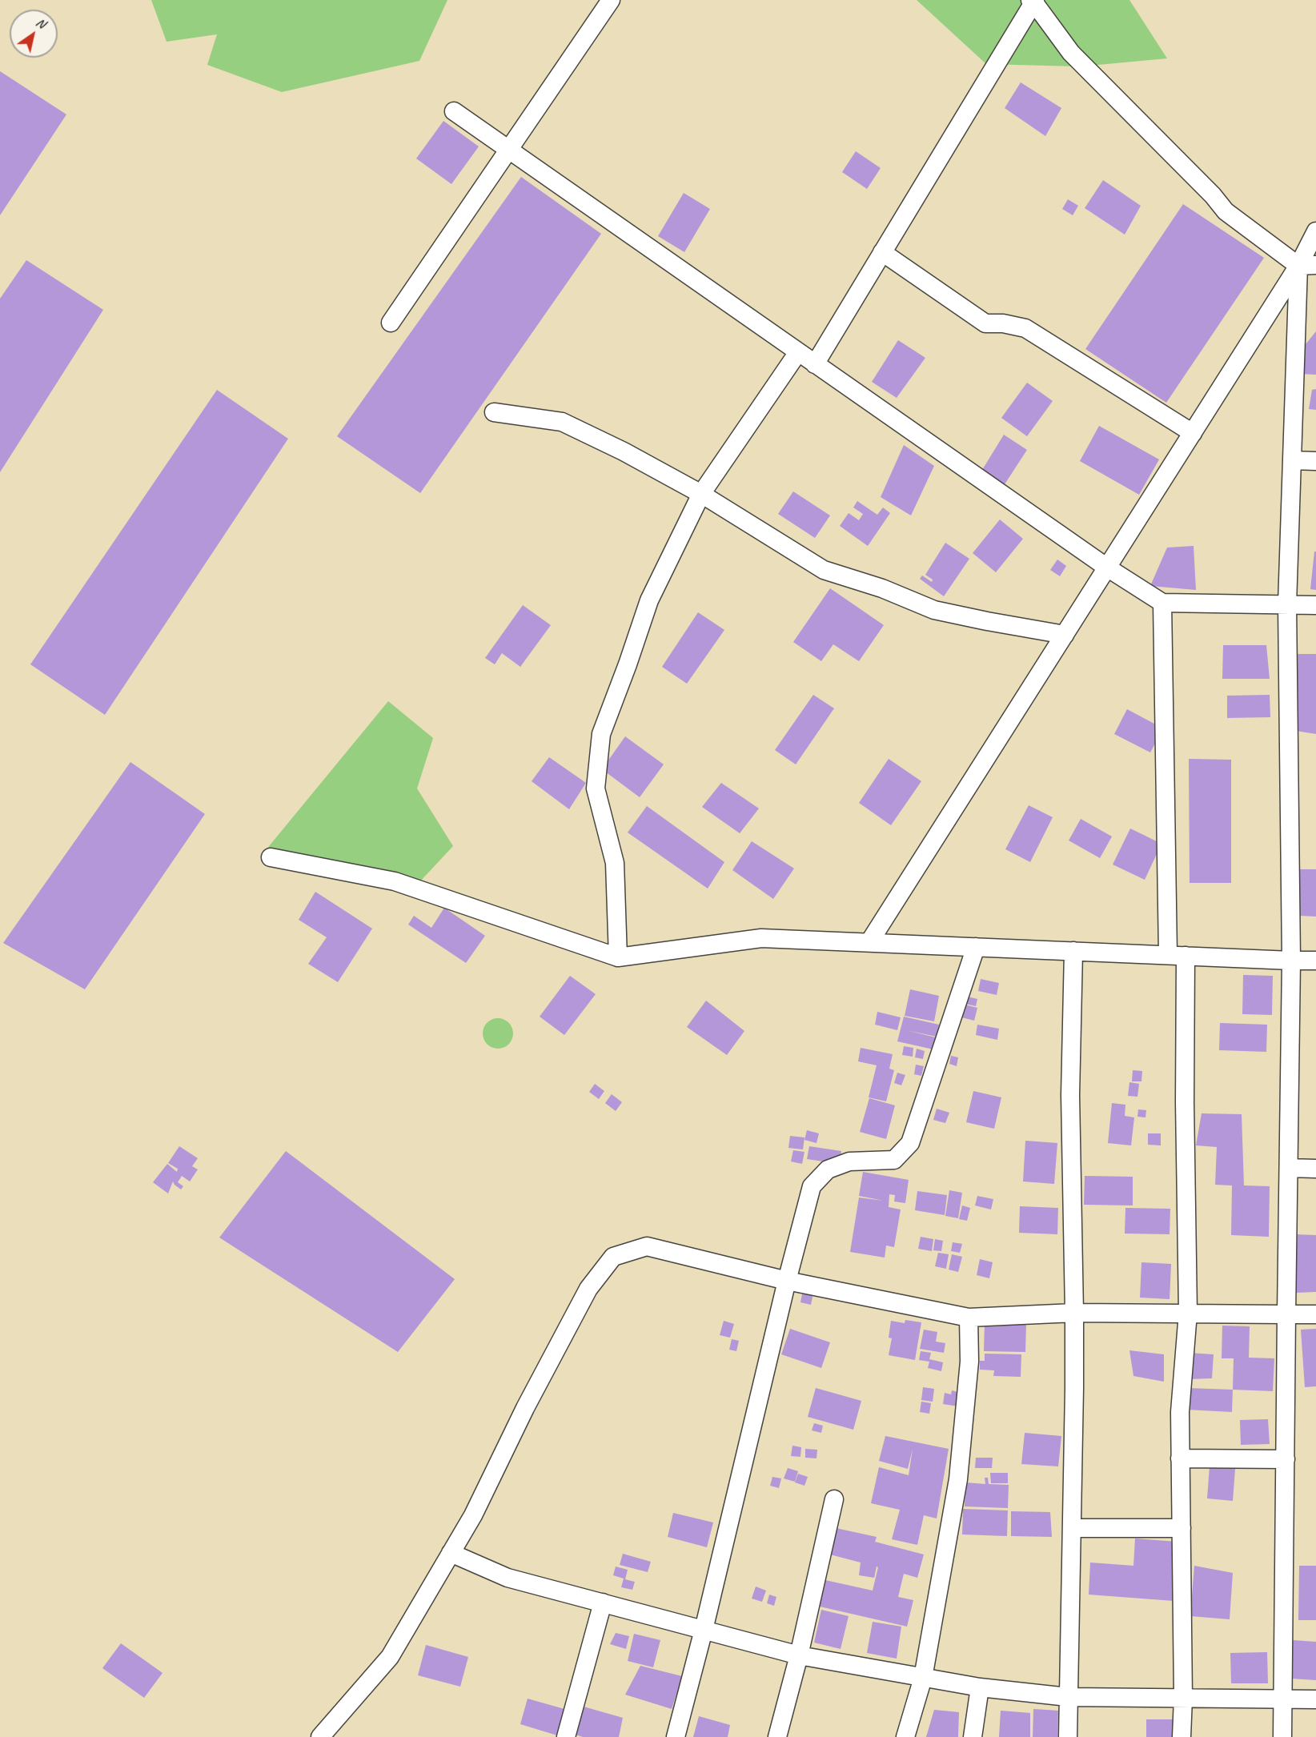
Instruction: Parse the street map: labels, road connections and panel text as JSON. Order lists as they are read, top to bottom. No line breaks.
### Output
{"north":"top right"}
